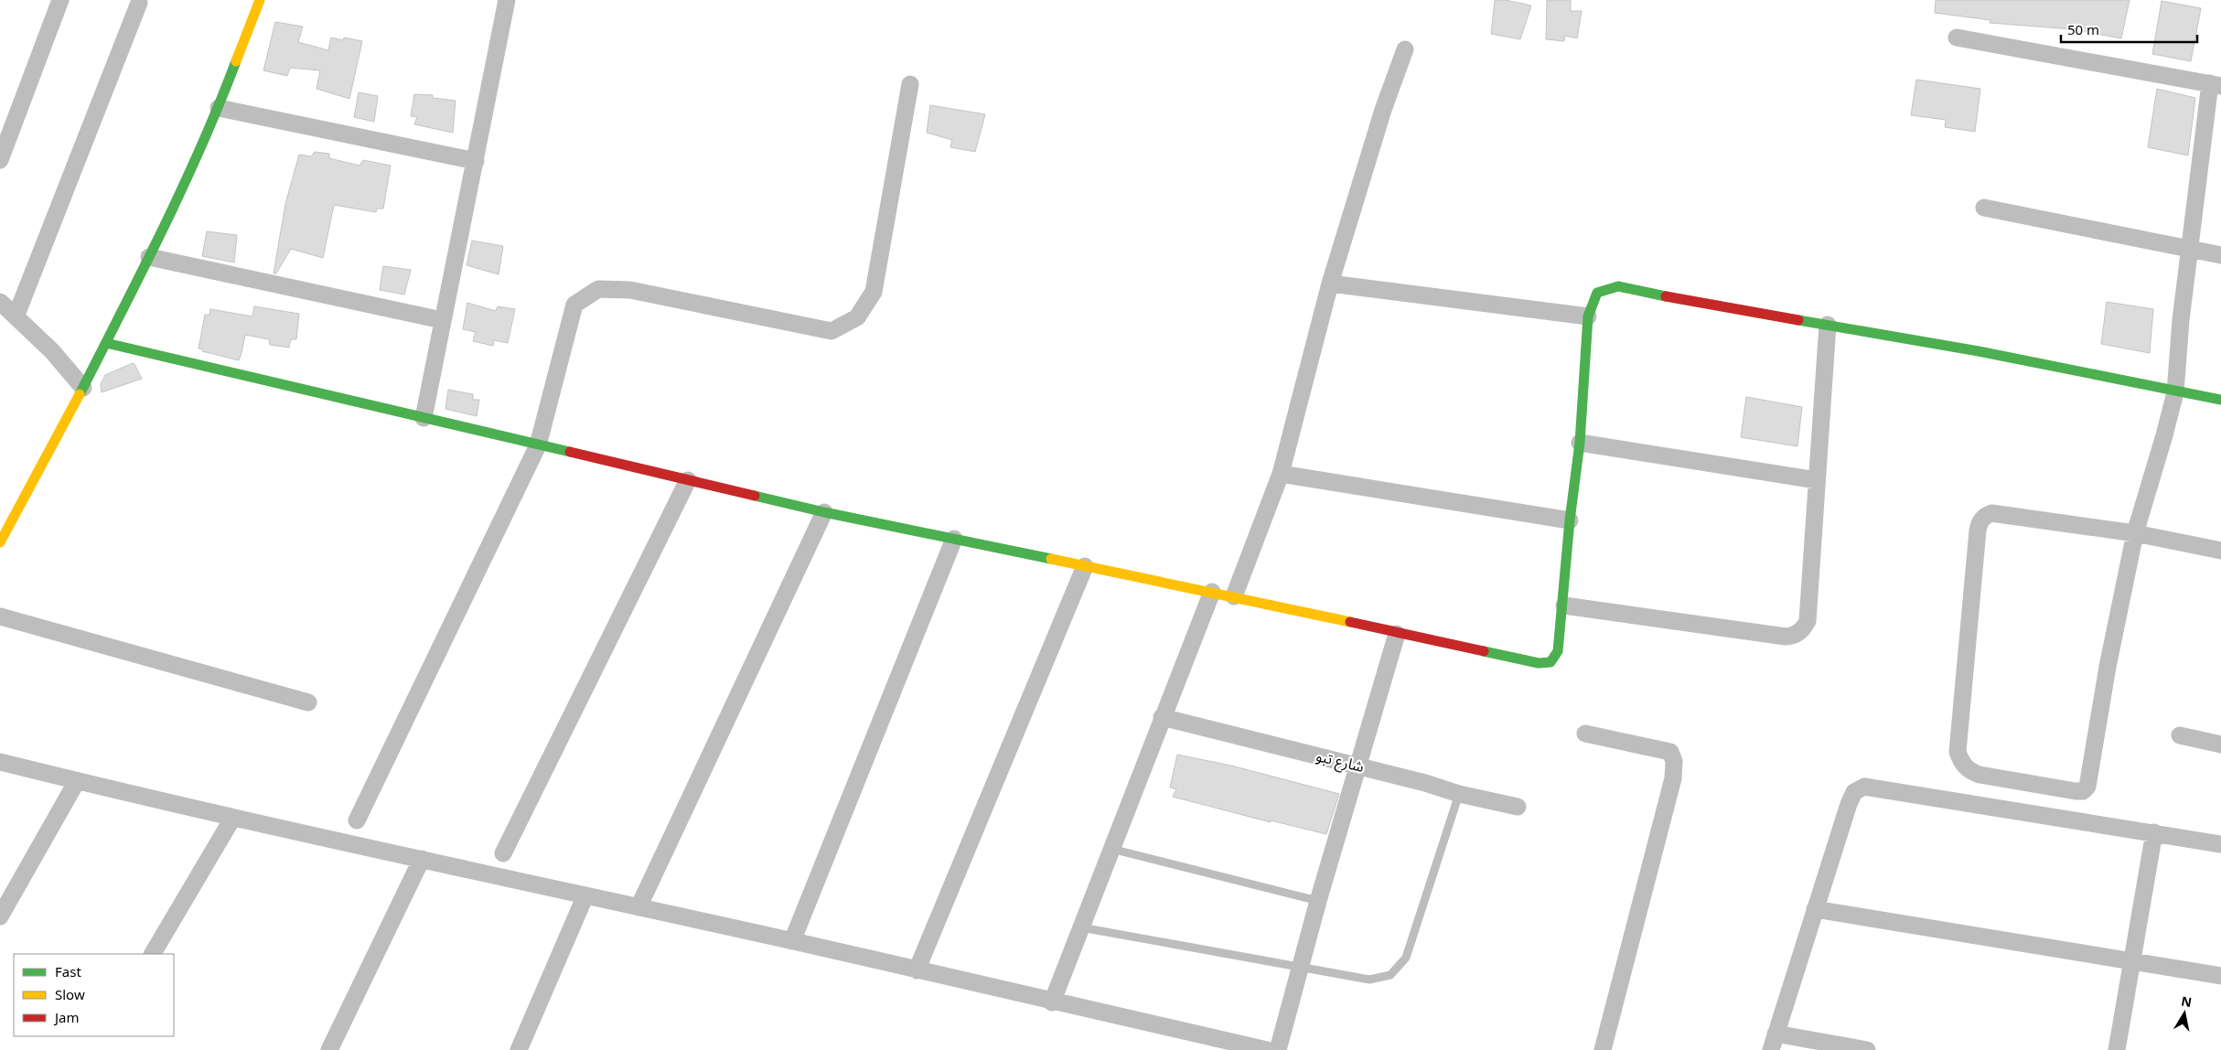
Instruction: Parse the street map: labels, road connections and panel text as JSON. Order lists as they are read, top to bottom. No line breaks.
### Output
{"streets":{"street":["شارع تبو"]},"legend":["Fast","Slow","Jam"],"scale_bar":"50 m","north":"top"}
